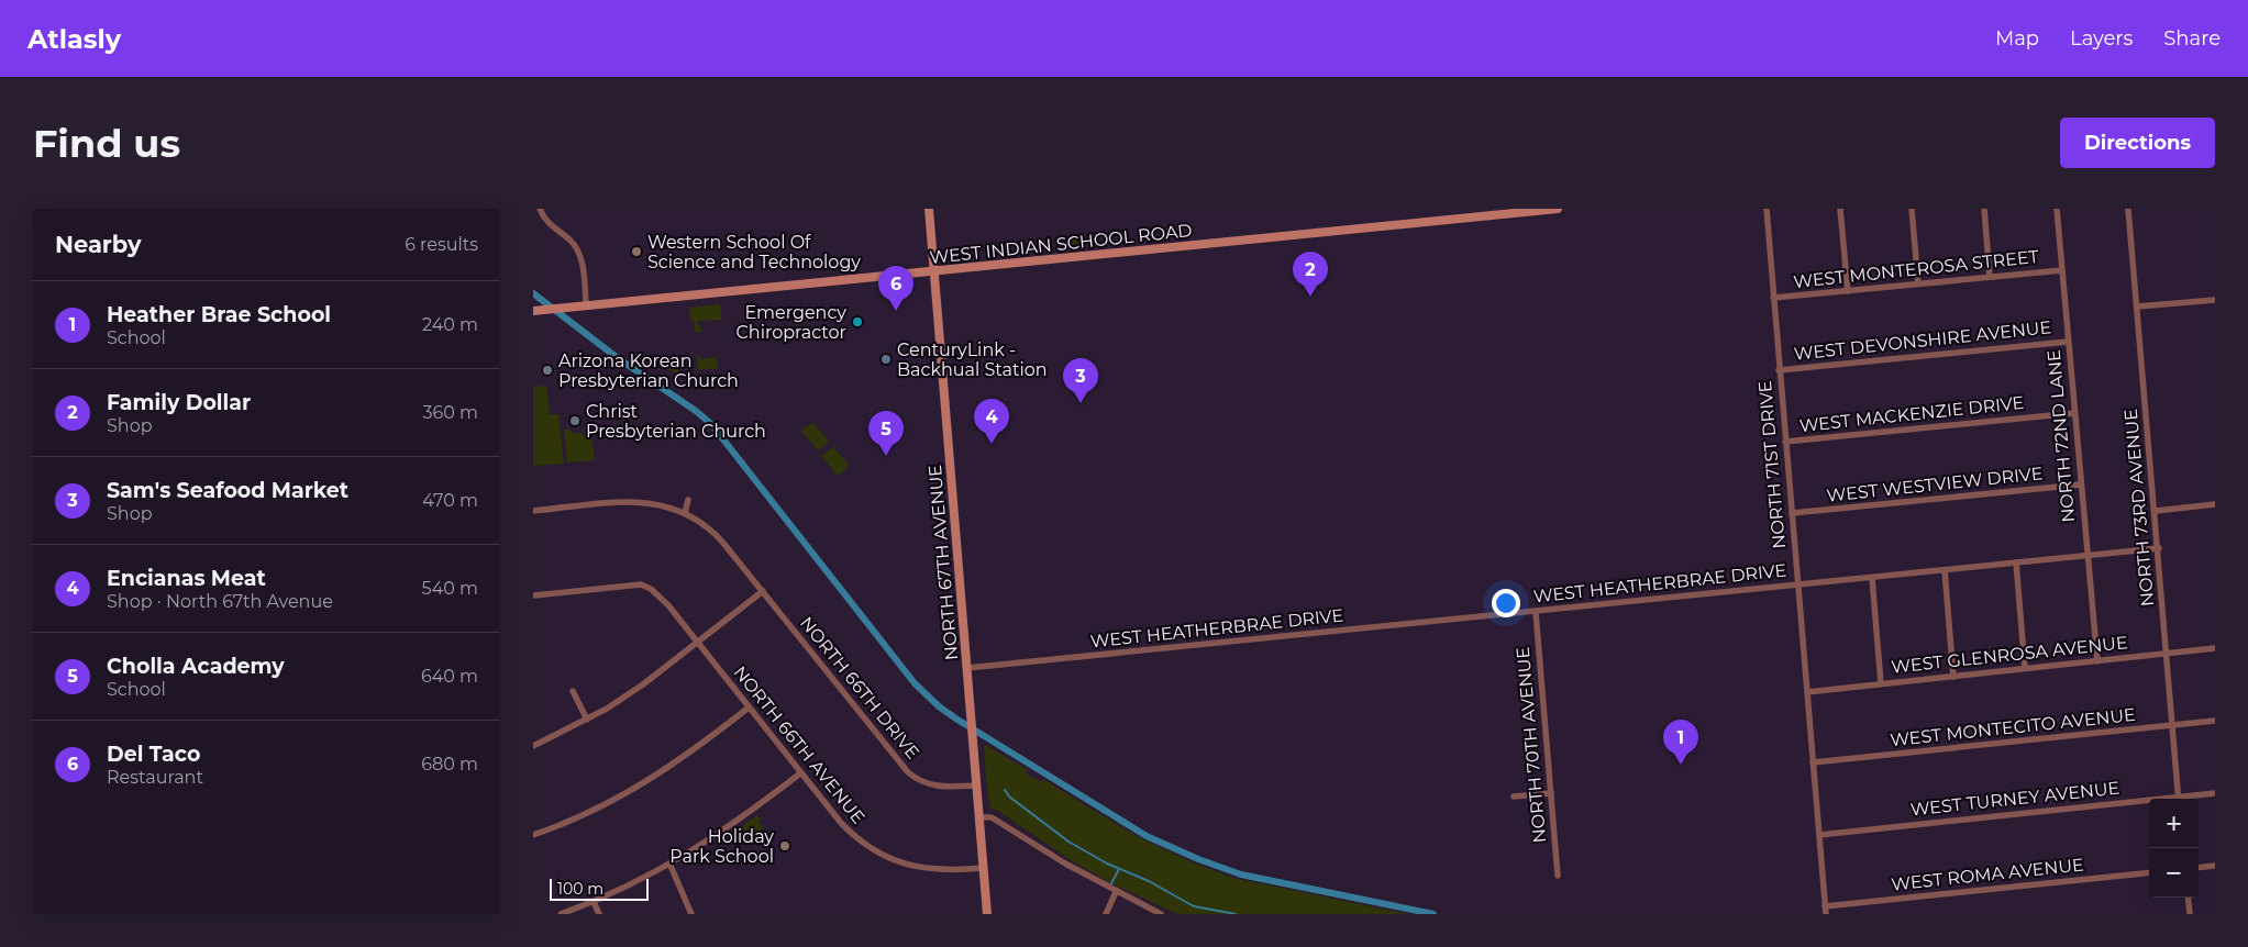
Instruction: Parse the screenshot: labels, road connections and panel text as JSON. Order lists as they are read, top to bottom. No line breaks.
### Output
{"streets":{"main road":["WEST INDIAN SCHOOL ROAD","NORTH 67TH AVENUE"],"street":["WEST MONTEROSA STREET","WEST DEVONSHIRE AVENUE","WEST MACKENZIE DRIVE","NORTH 72ND LANE","NORTH 71ST DRIVE","WEST WESTVIEW DRIVE","NORTH 73RD AVENUE","WEST HEATHERBRAE DRIVE","WEST GLENROSA AVENUE","NORTH 66TH DRIVE","WEST MONTECITO AVENUE","NORTH 66TH AVENUE","NORTH 70TH AVENUE","WEST TURNEY AVENUE","WEST ROMA AVENUE"]},"crossings":[["WEST INDIAN SCHOOL ROAD","NORTH 67TH AVENUE"],["WEST MONTEROSA STREET","NORTH 72ND LANE"],["WEST MONTEROSA STREET","NORTH 71ST DRIVE"],["WEST DEVONSHIRE AVENUE","NORTH 72ND LANE"],["WEST DEVONSHIRE AVENUE","NORTH 71ST DRIVE"],["WEST MACKENZIE DRIVE","NORTH 72ND LANE"],["WEST MACKENZIE DRIVE","NORTH 71ST DRIVE"],["NORTH 72ND LANE","WEST WESTVIEW DRIVE"],["NORTH 72ND LANE","WEST HEATHERBRAE DRIVE"],["NORTH 72ND LANE","WEST GLENROSA AVENUE"],["NORTH 71ST DRIVE","WEST WESTVIEW DRIVE"],["NORTH 71ST DRIVE","WEST HEATHERBRAE DRIVE"],["NORTH 71ST DRIVE","WEST GLENROSA AVENUE"],["NORTH 71ST DRIVE","WEST MONTECITO AVENUE"],["NORTH 71ST DRIVE","WEST TURNEY AVENUE"],["NORTH 71ST DRIVE","WEST ROMA AVENUE"],["NORTH 73RD AVENUE","WEST HEATHERBRAE DRIVE"],["NORTH 73RD AVENUE","WEST GLENROSA AVENUE"],["NORTH 73RD AVENUE","WEST MONTECITO AVENUE"],["NORTH 67TH AVENUE","WEST HEATHERBRAE DRIVE"],["NORTH 67TH AVENUE","NORTH 66TH DRIVE"],["NORTH 67TH AVENUE","NORTH 66TH AVENUE"],["WEST HEATHERBRAE DRIVE","NORTH 70TH AVENUE"]],"places":["Western School Of Science and Technology","Emergency Chiropractor","CenturyLink - Backhual Station","Arizona Korean Presbyterian Church","Christ Presbyterian Church","Holiday Park School"],"scale_bar":"100 m","page":{"header":"Atlasly","nav":["Map","Layers","Share"],"buttons":"Directions","title":"Find us","heading":["Nearby","6 results"],"pins":["2","6","3","4","5","1"],"list":[{"mark":"1","name":"Heather Brae School","note":"School","value":"240 m"},{"mark":"2","name":"Family Dollar","note":"Shop","value":"360 m"},{"mark":"3","name":"Sam's Seafood Market","note":"Shop","value":"470 m"},{"mark":"4","name":"Encianas Meat","note":"Shop · North 67th Avenue","value":"540 m"},{"mark":"5","name":"Cholla Academy","note":"School","value":"640 m"},{"mark":"6","name":"Del Taco","note":"Restaurant","value":"680 m"}],"map_buttons":["+","−"],"scale":"100 m"}}
